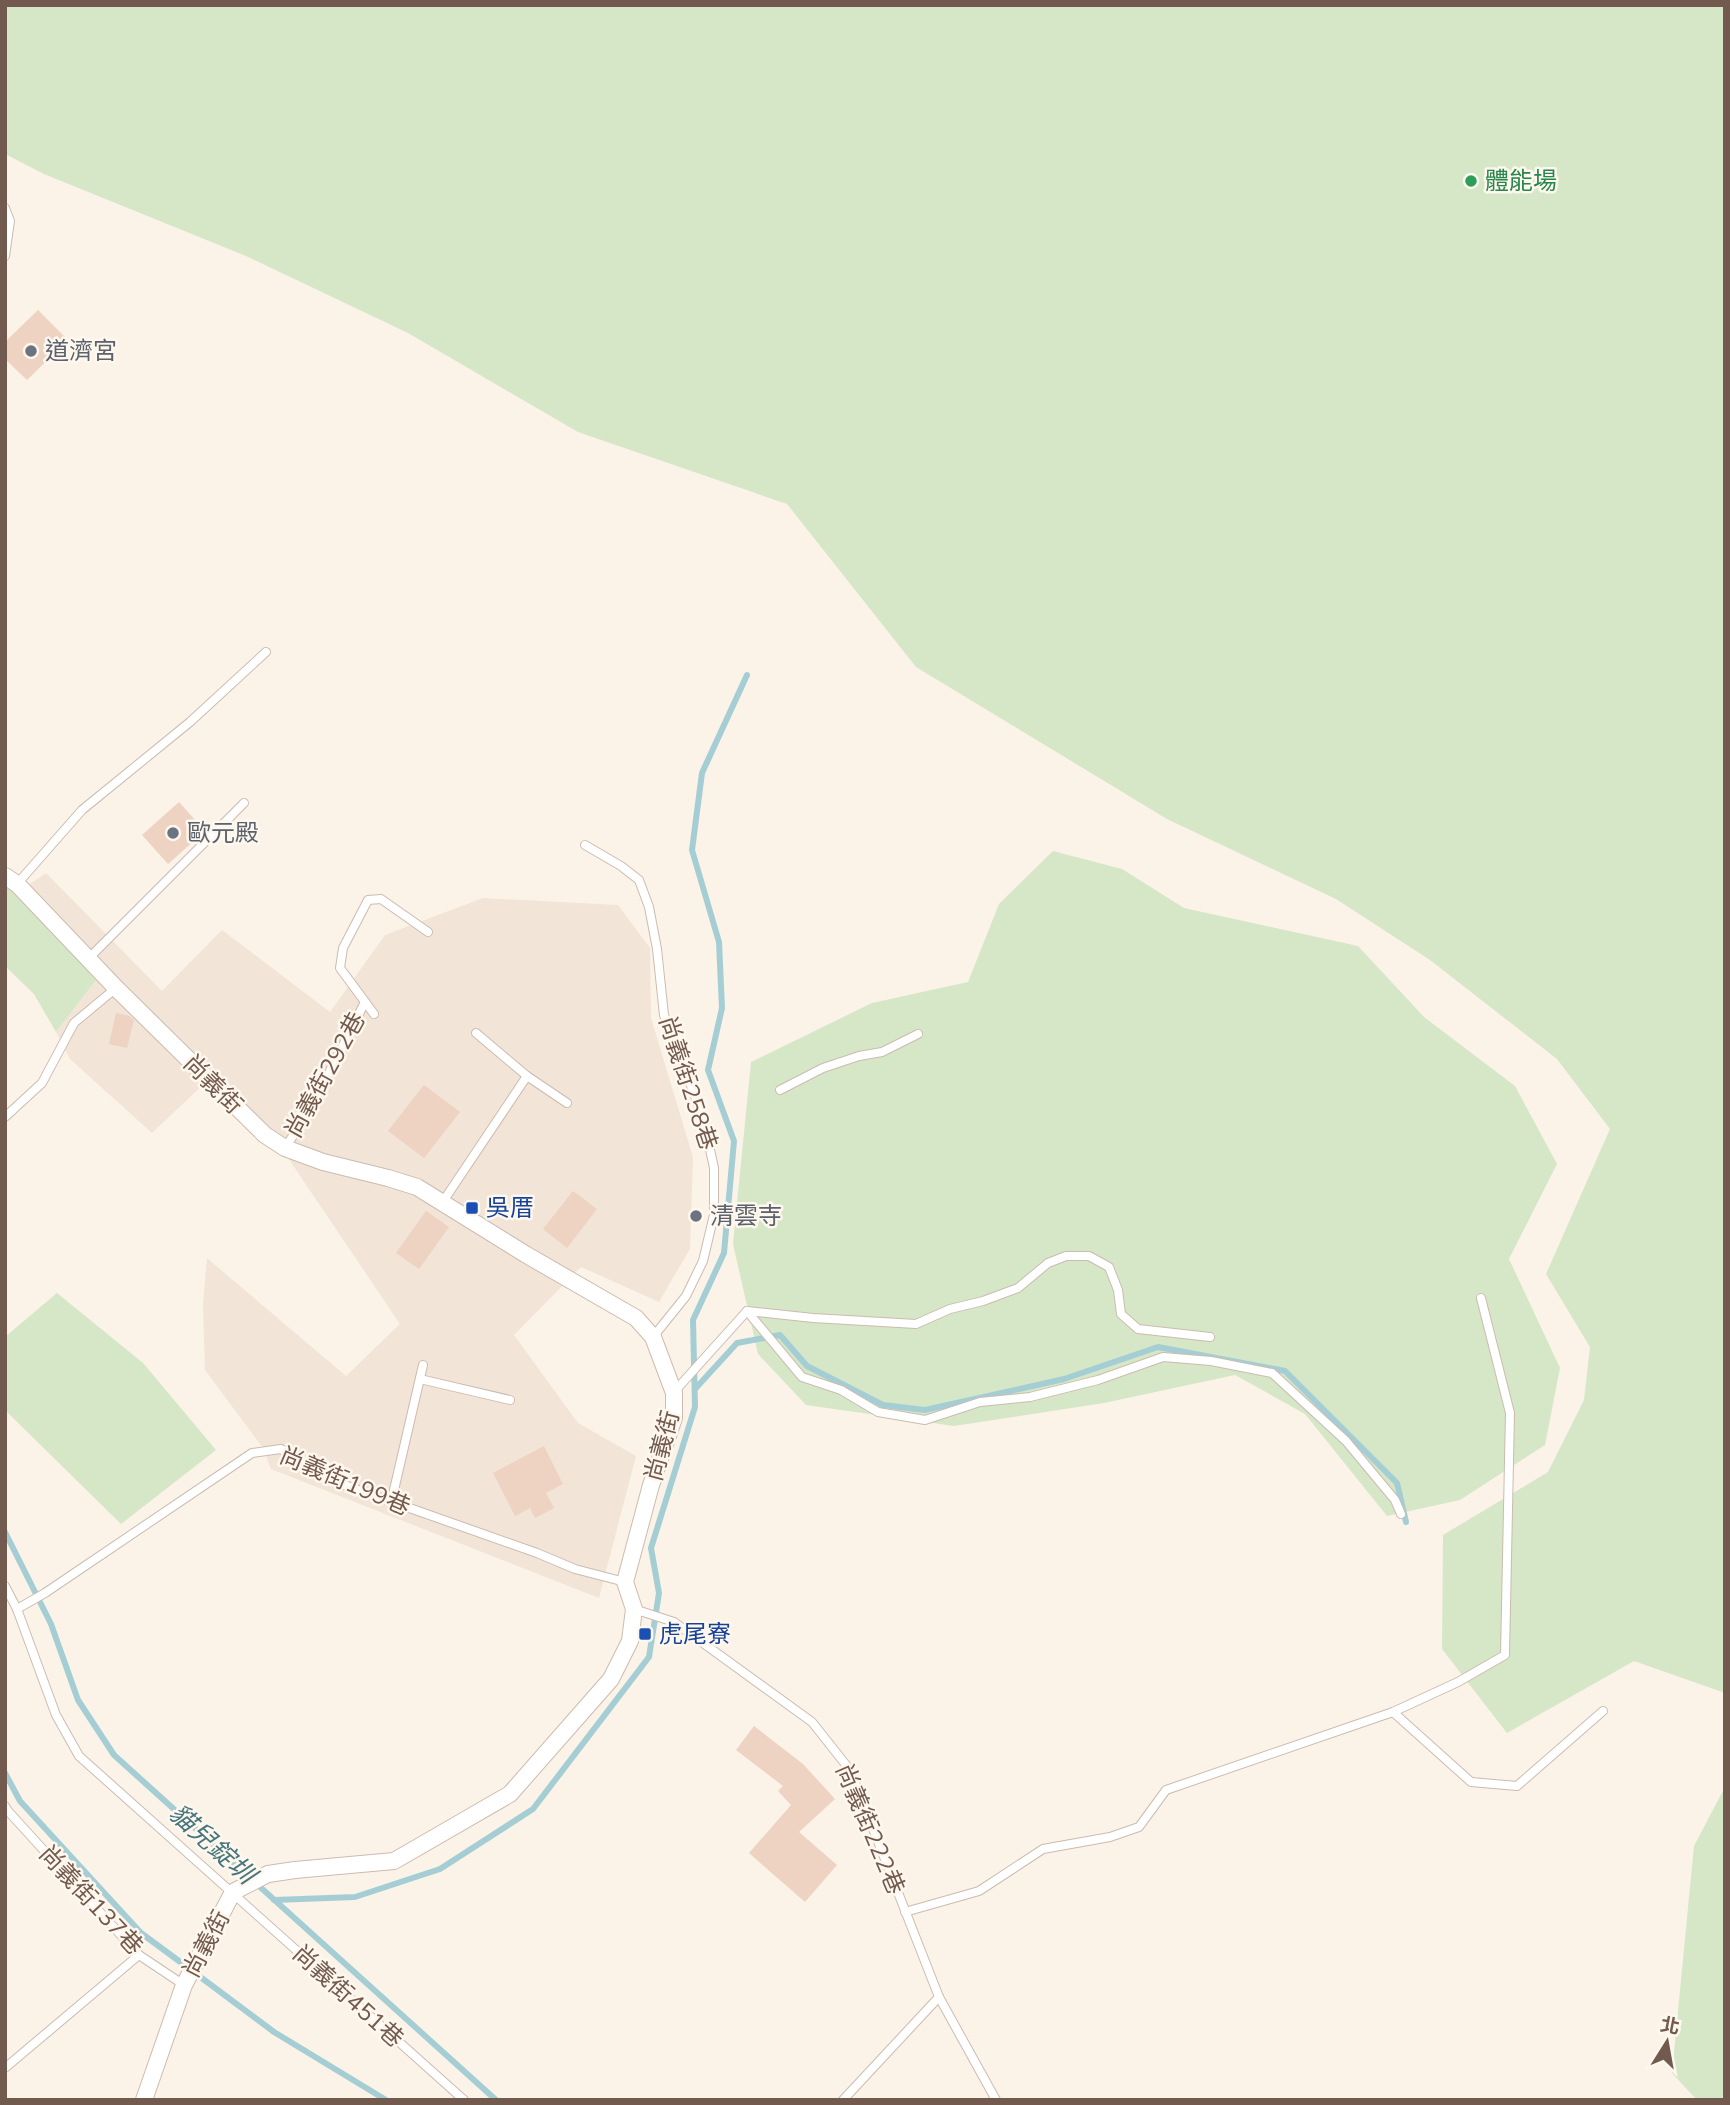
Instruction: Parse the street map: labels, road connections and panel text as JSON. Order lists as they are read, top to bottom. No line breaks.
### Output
{"streets":{"street":["尚義街"],"lane":["尚義街292巷","尚義街258巷","尚義街199巷","尚義街222巷","尚義街137巷","尚義街451巷"]},"crossings":[["尚義街292巷","尚義街"],["尚義街258巷","尚義街"],["尚義街","尚義街199巷"],["尚義街","尚義街222巷"],["尚義街","尚義街137巷"],["尚義街","尚義街451巷"]],"water":["貓兒錠圳"],"places":{"other":["體能場","道濟宮","歐元殿","清雲寺"],"transit":["吳厝","虎尾寮"]},"north":"top"}
